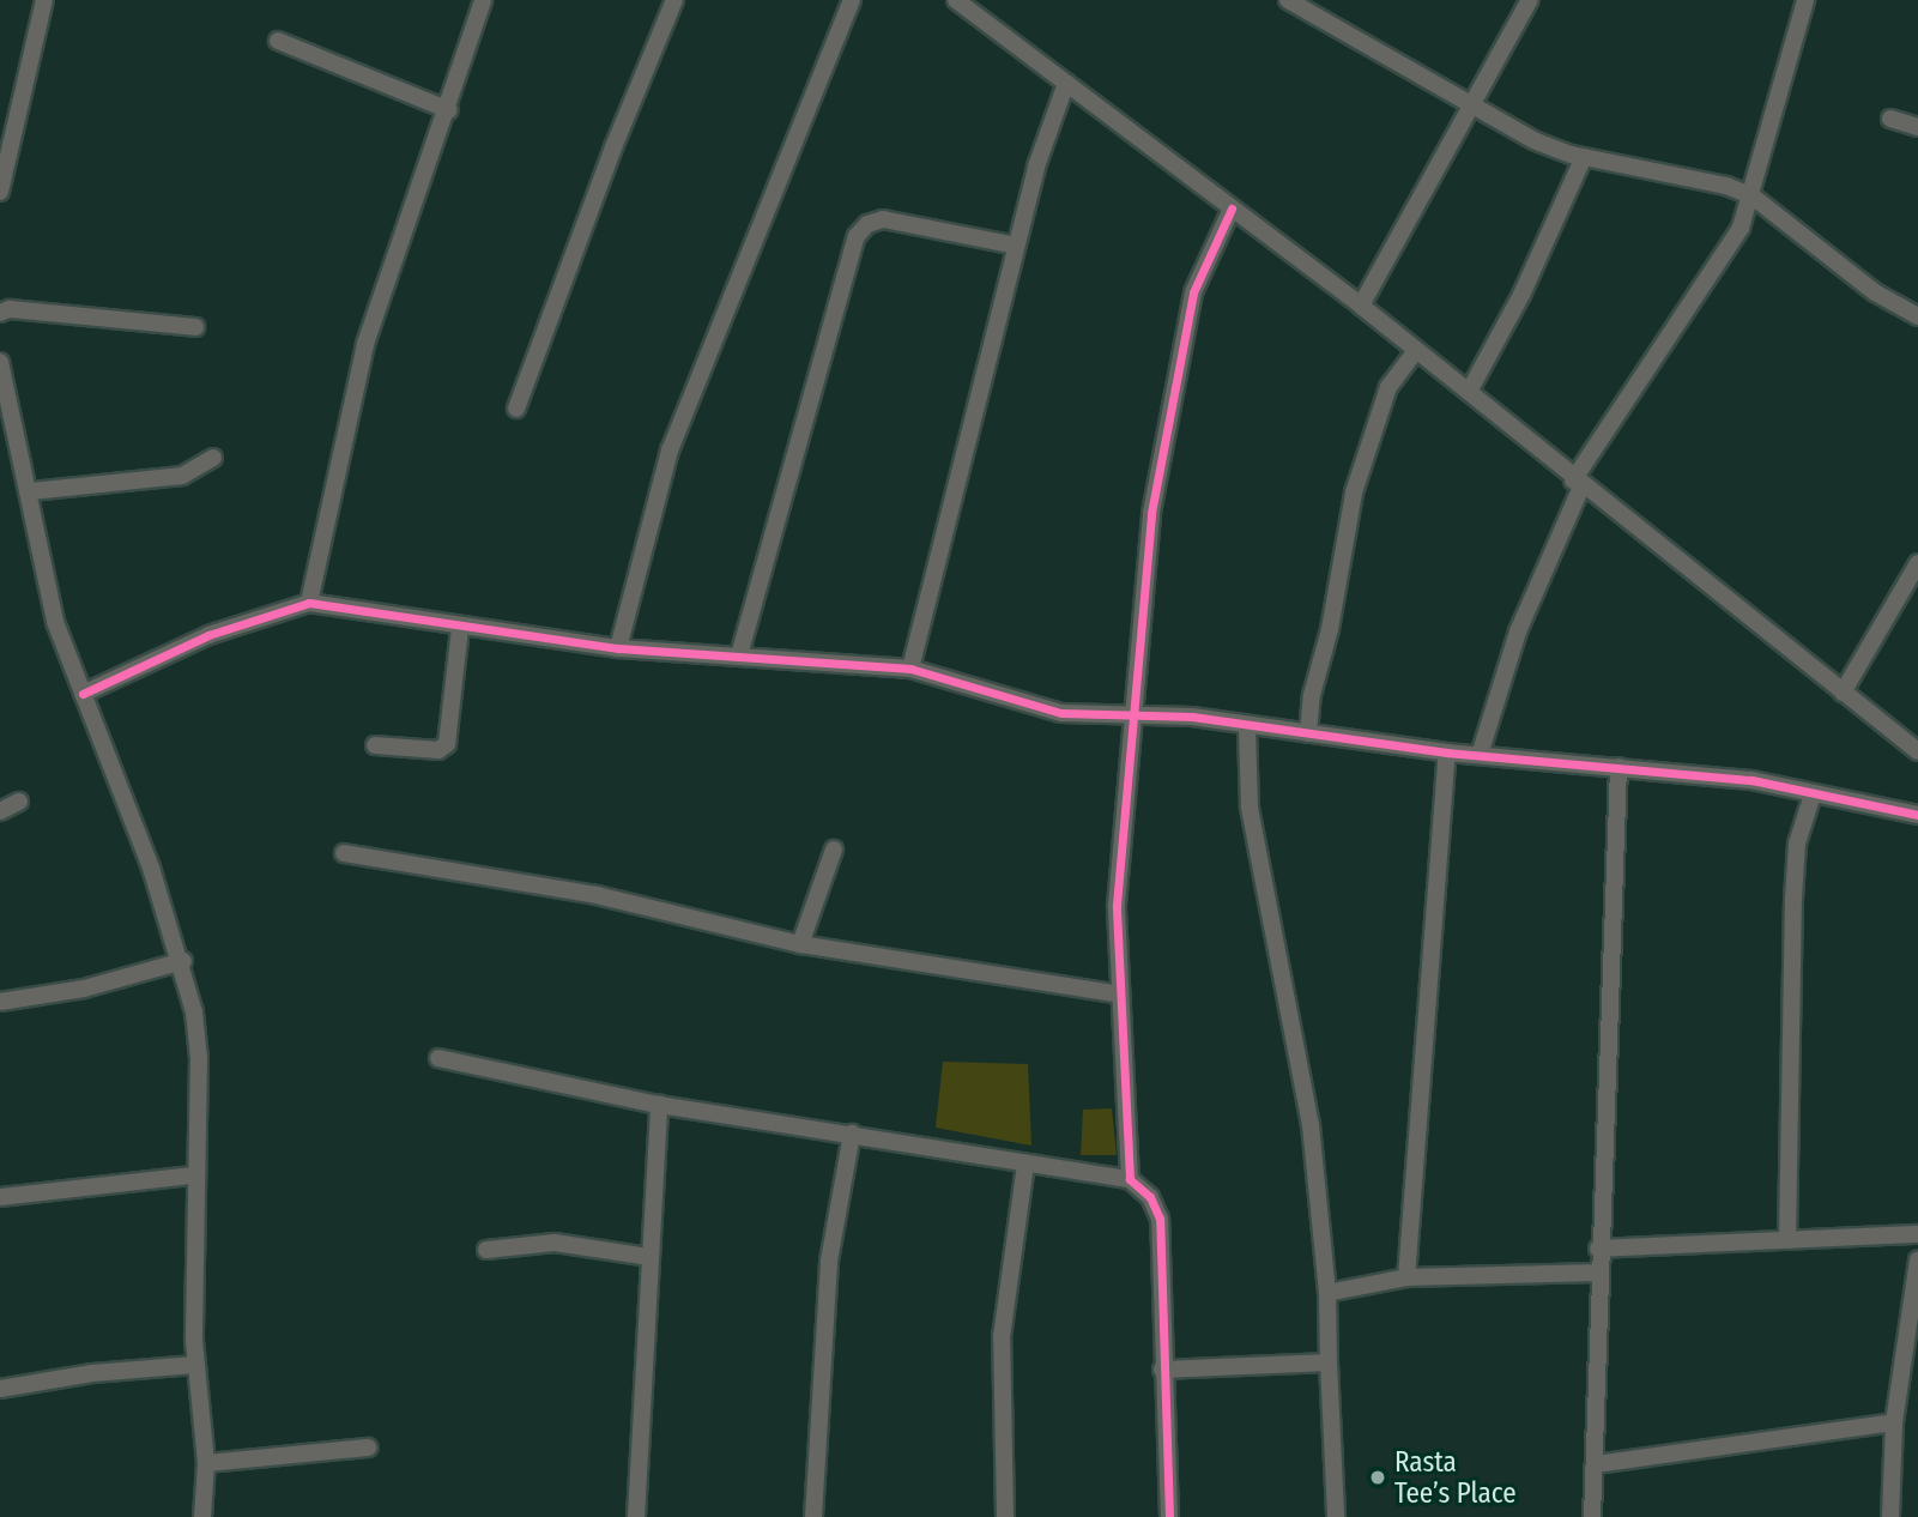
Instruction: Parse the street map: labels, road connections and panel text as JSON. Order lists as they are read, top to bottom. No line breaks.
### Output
{"places":["Rasta Tee’s Place"]}
